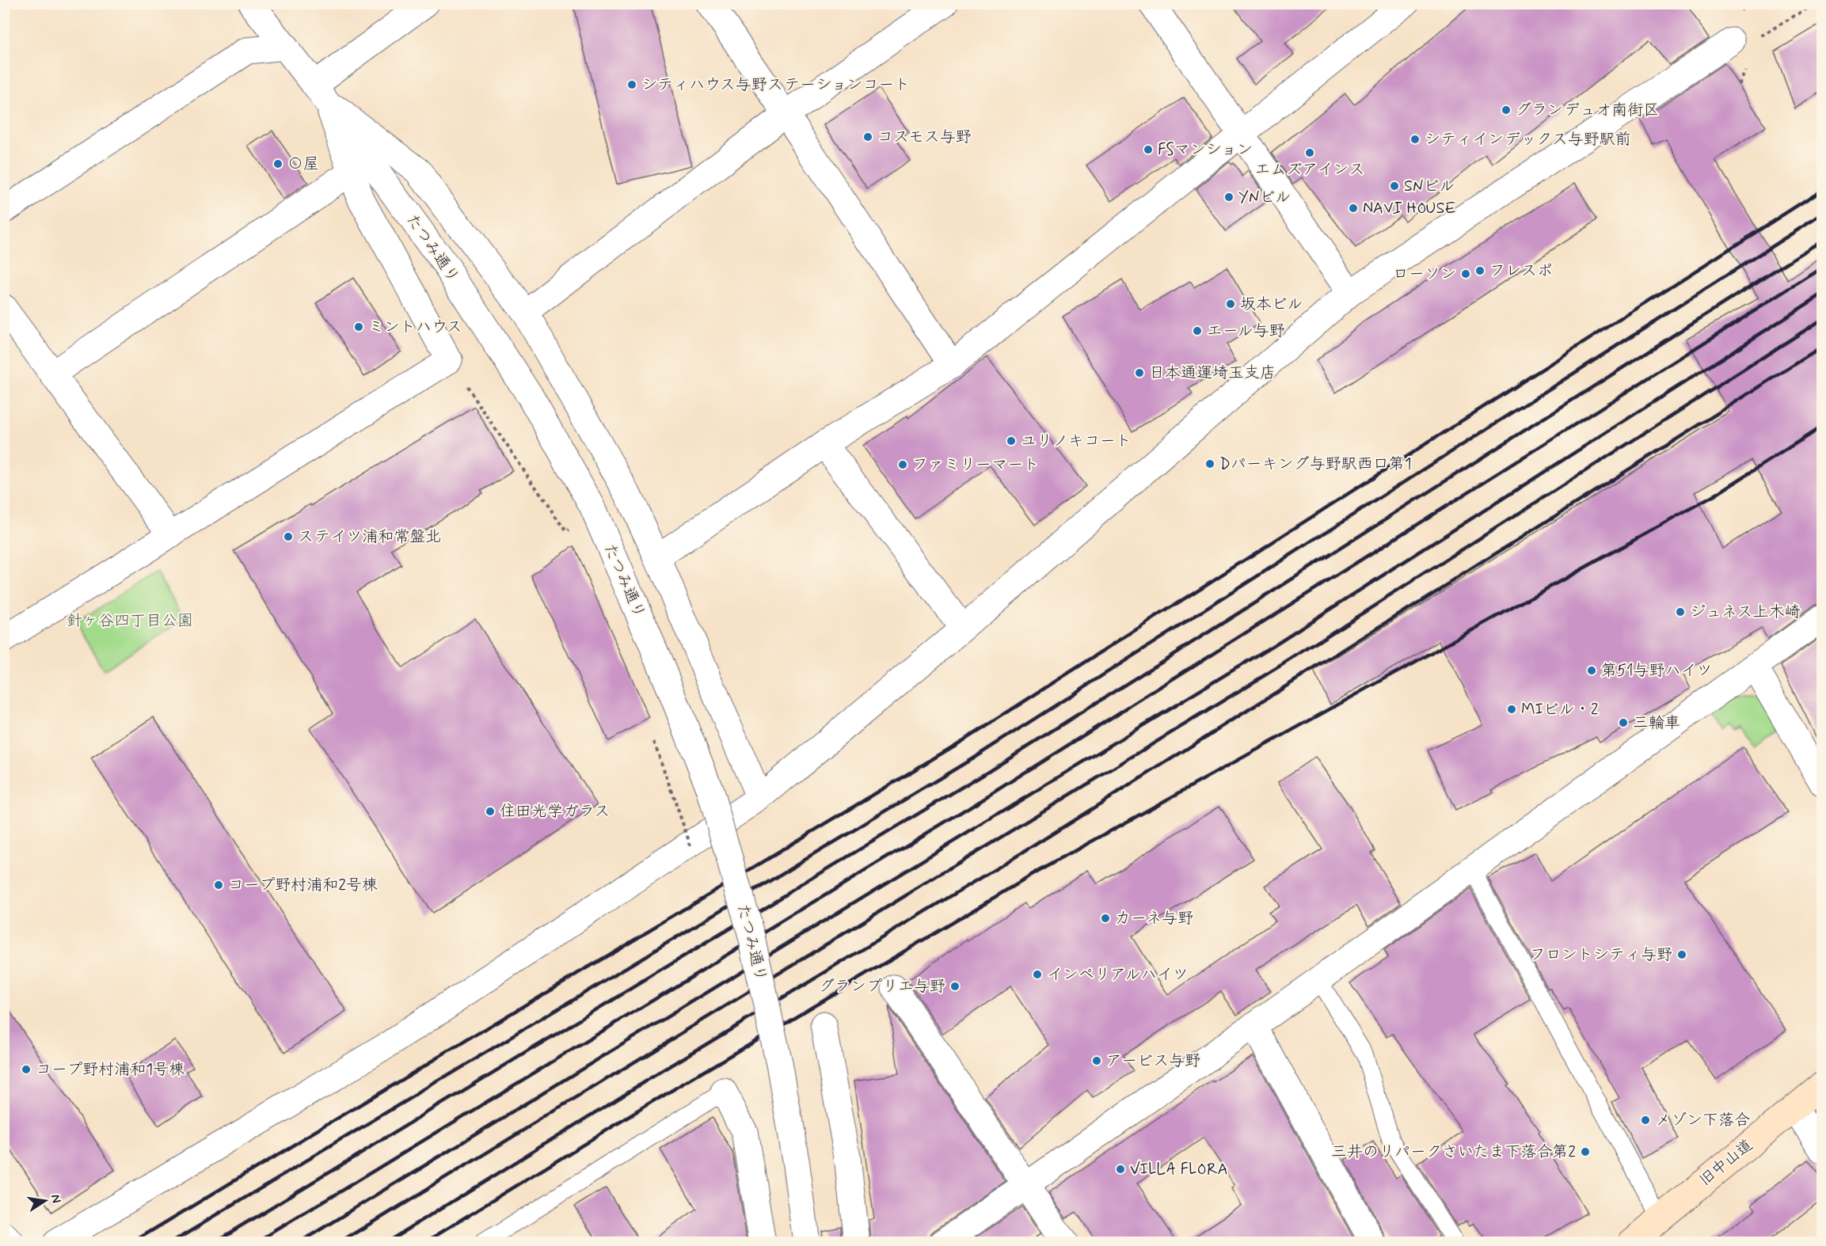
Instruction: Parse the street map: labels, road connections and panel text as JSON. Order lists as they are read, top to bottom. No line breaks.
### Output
{"streets":{"main road":["旧中山道"],"street":["たつみ通り"]},"parks":["針ヶ谷四丁目公園"],"places":["シティハウス与野ステーションコート","グランデュオ南街区","コスモス与野","シティインデックス与野駅前","FSマンション","エムズアインス","〇屋","SNビル","YNビル","NAVI HOUSE","フレスポ","ローソン","坂本ビル","ミントハウス","エール与野","日本通運埼玉支店","ユリノキコート","Dパーキング与野駅西口第1","ファミリーマート","ステイツ浦和常盤北","ジュネス上木崎","第51与野ハイツ","MIビル・2","三輪車","住田光学ガラス","コープ野村浦和2号棟","カーネ与野","フロントシティ与野","インペリアルハイツ","グランプリエ与野","アービス与野","コープ野村浦和1号棟","メゾン下落合","三井のリパークさいたま下落合第2","VILLA FLORA"],"north":"right"}
